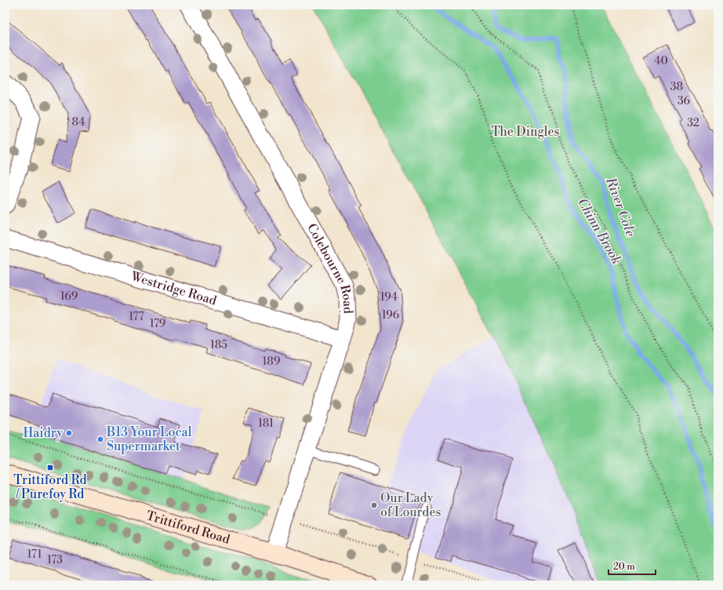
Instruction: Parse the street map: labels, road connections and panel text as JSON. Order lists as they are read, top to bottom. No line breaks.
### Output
{"streets":{"street":["Colebourne Road","Westridge Road","Trittiford Road"]},"crossings":[["Colebourne Road","Westridge Road"],["Colebourne Road","Trittiford Road"]],"water":["River Cole","Chinn Brook"],"parks":["The Dingles"],"places":{"other":["Haidry","B13 Your Local Supermarket","Our Lady of Lourdes"],"transit":["Trittiford Rd / Purefoy Rd"]},"house_numbers":["40","38","36","84","32","169","194","196","177","179","185","189","181","171","173"],"scale_bar":"20 m"}
